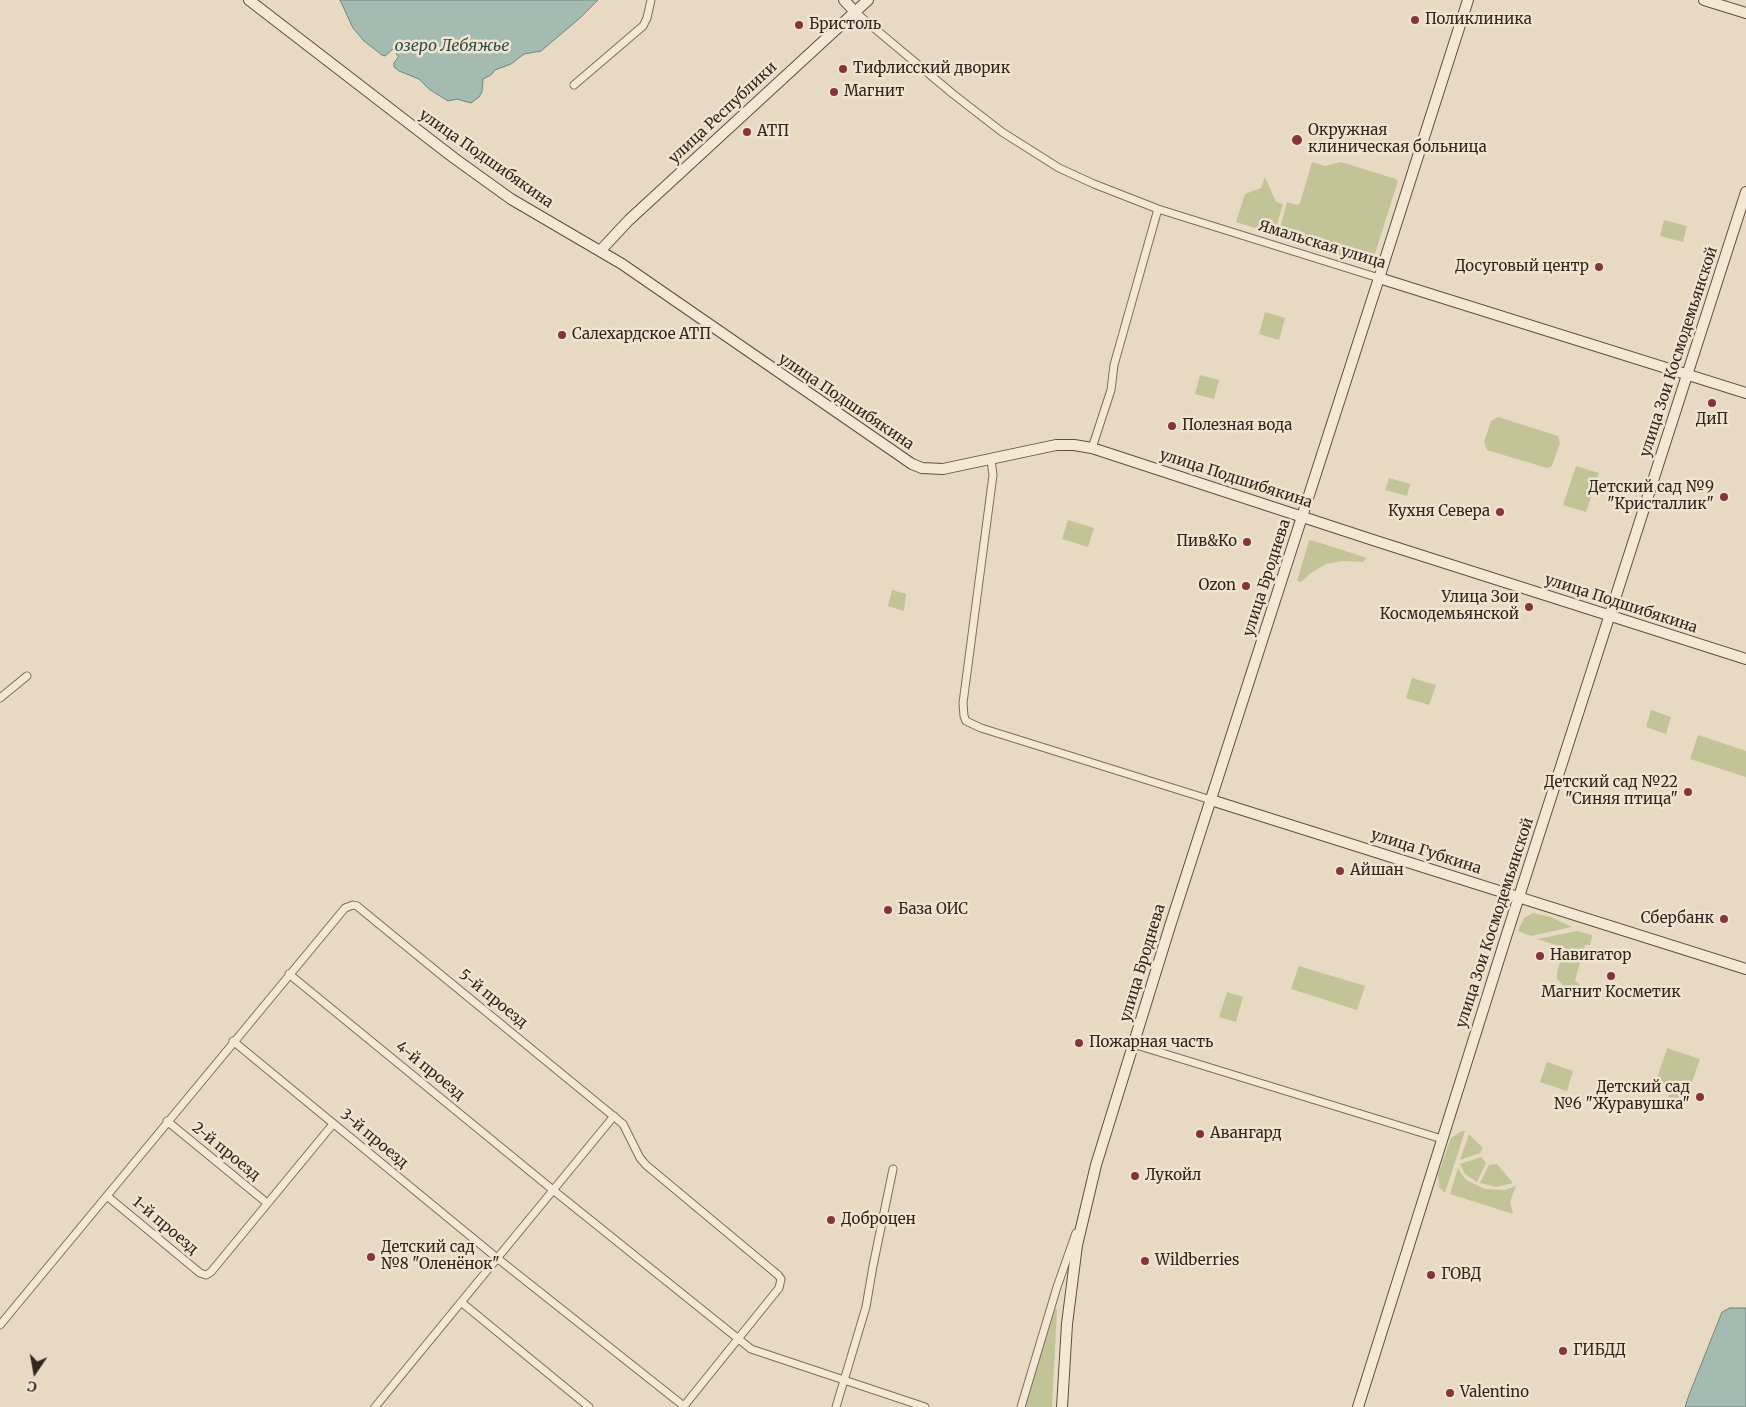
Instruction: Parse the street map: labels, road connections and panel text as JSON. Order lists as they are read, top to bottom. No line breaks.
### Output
{"streets":{"main road":["улица Республики","улица Подшибякина","Ямальская улица","улица Зои Космодемьянской","улица Броднева","улица Губкина"],"street":["5-й проезд","4-й проезд","3-й проезд","2-й проезд","1-й проезд"]},"crossings":[["улица Республики","улица Подшибякина"],["улица Республики","Ямальская улица"],["улица Подшибякина","улица Зои Космодемьянской"],["улица Подшибякина","улица Броднева"],["Ямальская улица","улица Зои Космодемьянской"],["Ямальская улица","улица Броднева"],["улица Зои Космодемьянской","улица Губкина"],["улица Броднева","улица Губкина"],["5-й проезд","4-й проезд"],["5-й проезд","3-й проезд"],["2-й проезд","1-й проезд"]],"water":["озеро Лебяжье"],"places":["Поликлиника","Бристоль","Тифлисский дворик","Магнит","АТП","Окружная клиническая больница","Досуговый центр","Салехардское АТП","ДиП","Полезная вода","Детский сад №9 \"Кристаллик\"","Кухня Севера","Пив&Ко","Ozon","Улица Зои Космодемьянской","Детский сад №22 \"Синяя птица\"","Айшан","База ОИС","Сбербанк","Навигатор","Магнит Косметик","Пожарная часть","Детский сад №6 \"Журавушка\"","Авангард","Лукойл","Доброцен","Детский сад №8 \"Оленёнок\"","Wildberries","ГОВД","ГИБДД","Valentino"],"north":"bottom"}
